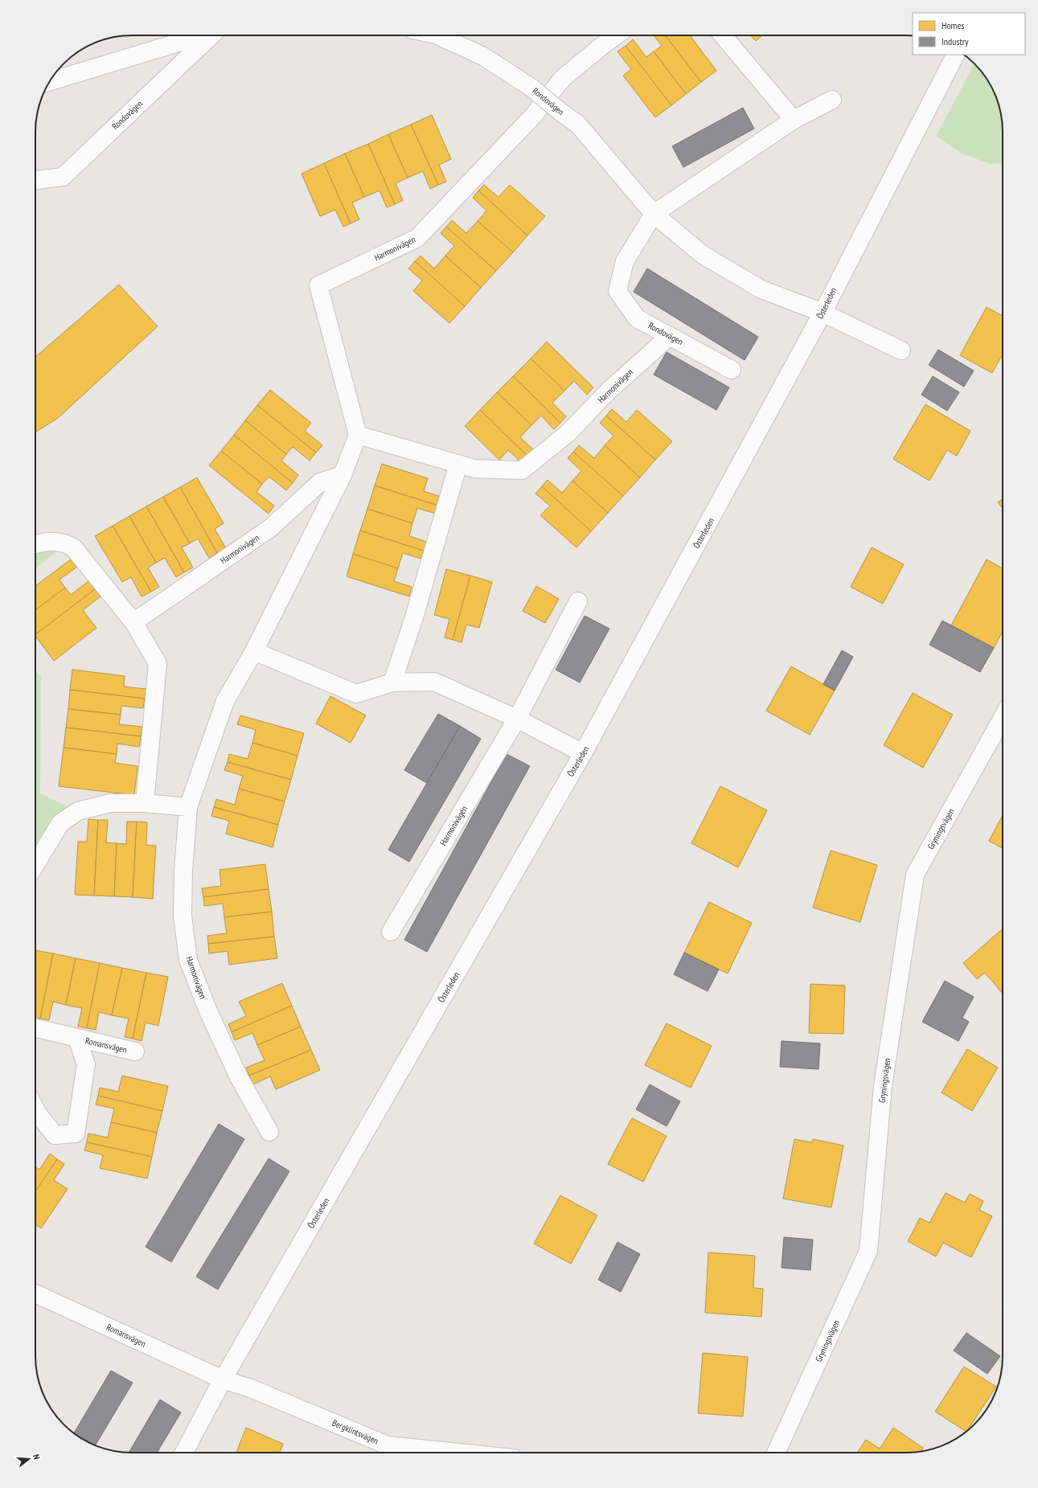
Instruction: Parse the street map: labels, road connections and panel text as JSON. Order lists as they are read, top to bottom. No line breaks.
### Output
{"streets":{"street":["Rondovägen","Harmonivägen","Österleden","Gryningsvägen","Romansvägen","Bergklintsvägen"]},"crossings":[["Rondovägen","Harmonivägen"],["Rondovägen","Österleden"],["Österleden","Romansvägen"],["Österleden","Bergklintsvägen"],["Romansvägen","Bergklintsvägen"]],"legend":["Homes","Industry"],"north":"right"}
